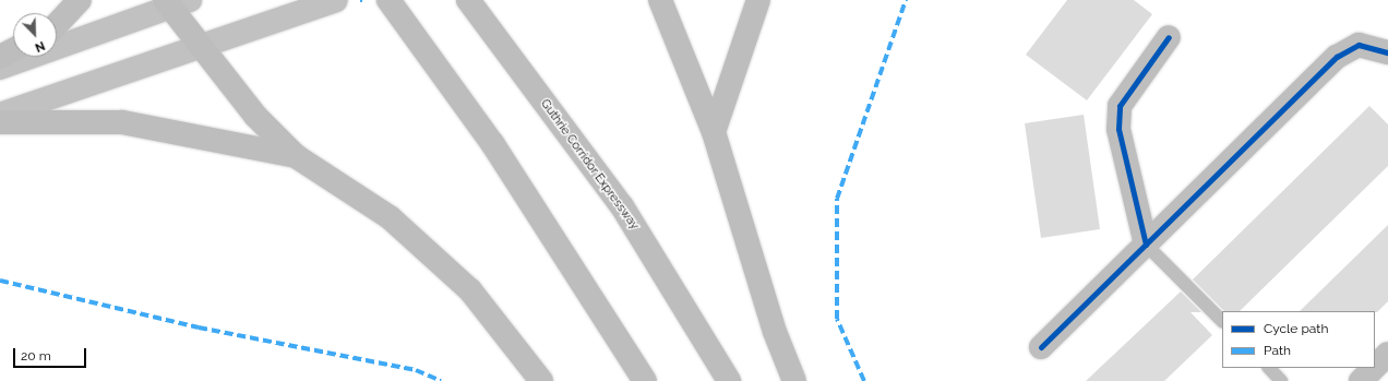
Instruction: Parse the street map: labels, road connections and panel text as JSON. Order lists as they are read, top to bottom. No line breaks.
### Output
{"streets":{"highway":["Guthrie Corridor Expressway"]},"legend":["Cycle path","Path"],"scale_bar":"20 m","north":"bottom right"}
